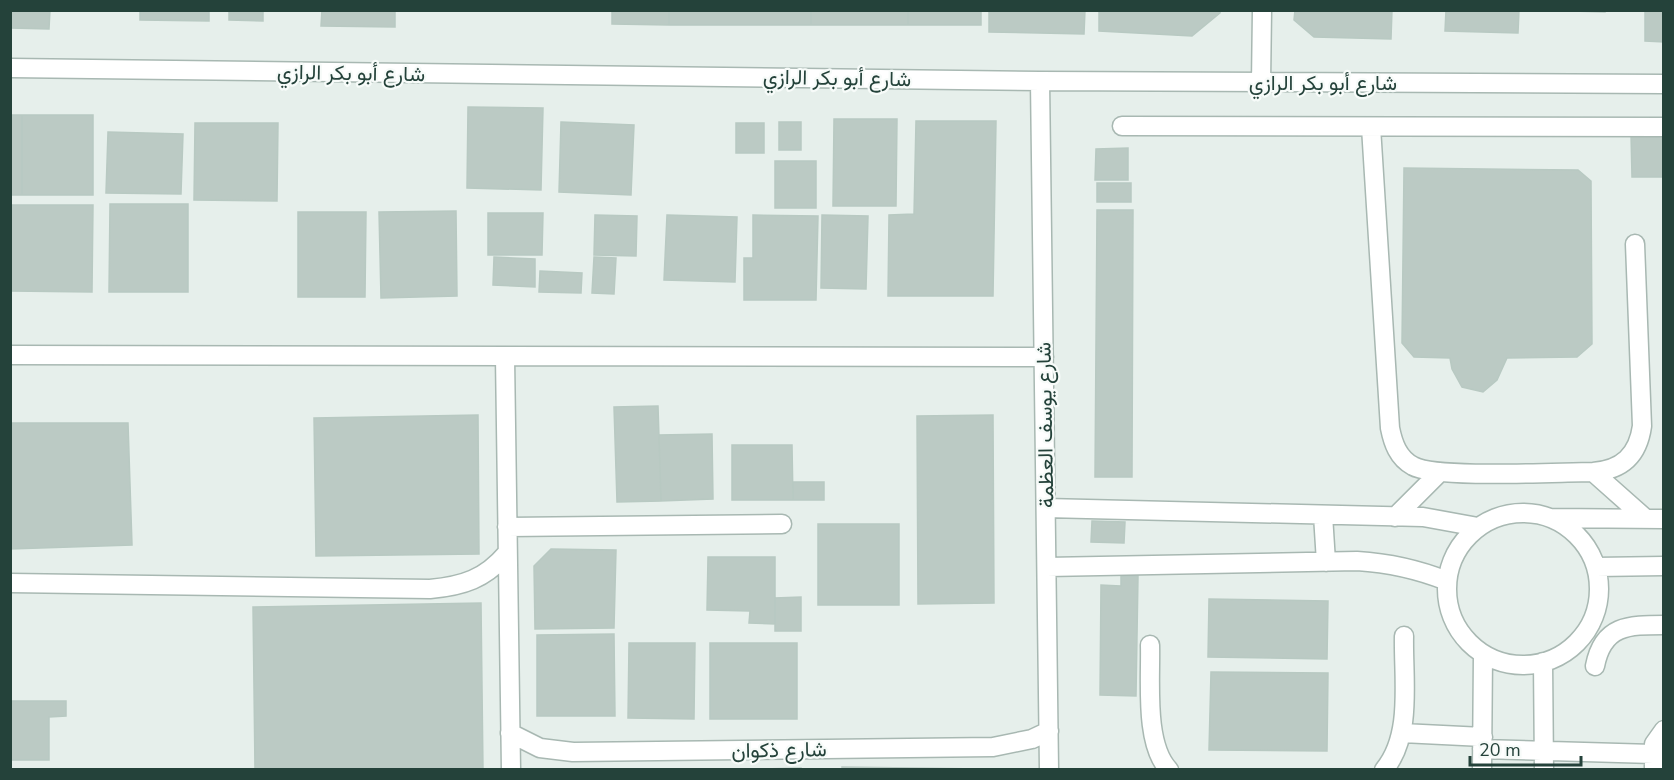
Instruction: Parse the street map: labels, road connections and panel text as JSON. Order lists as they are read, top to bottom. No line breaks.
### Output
{"streets":{"street":["شارع أبو بكر الرازي","شارع يوسف العظمة","شارع ذكوان"]},"crossings":[["شارع أبو بكر الرازي","شارع يوسف العظمة"],["شارع يوسف العظمة","شارع ذكوان"]],"scale_bar":"20 m"}
